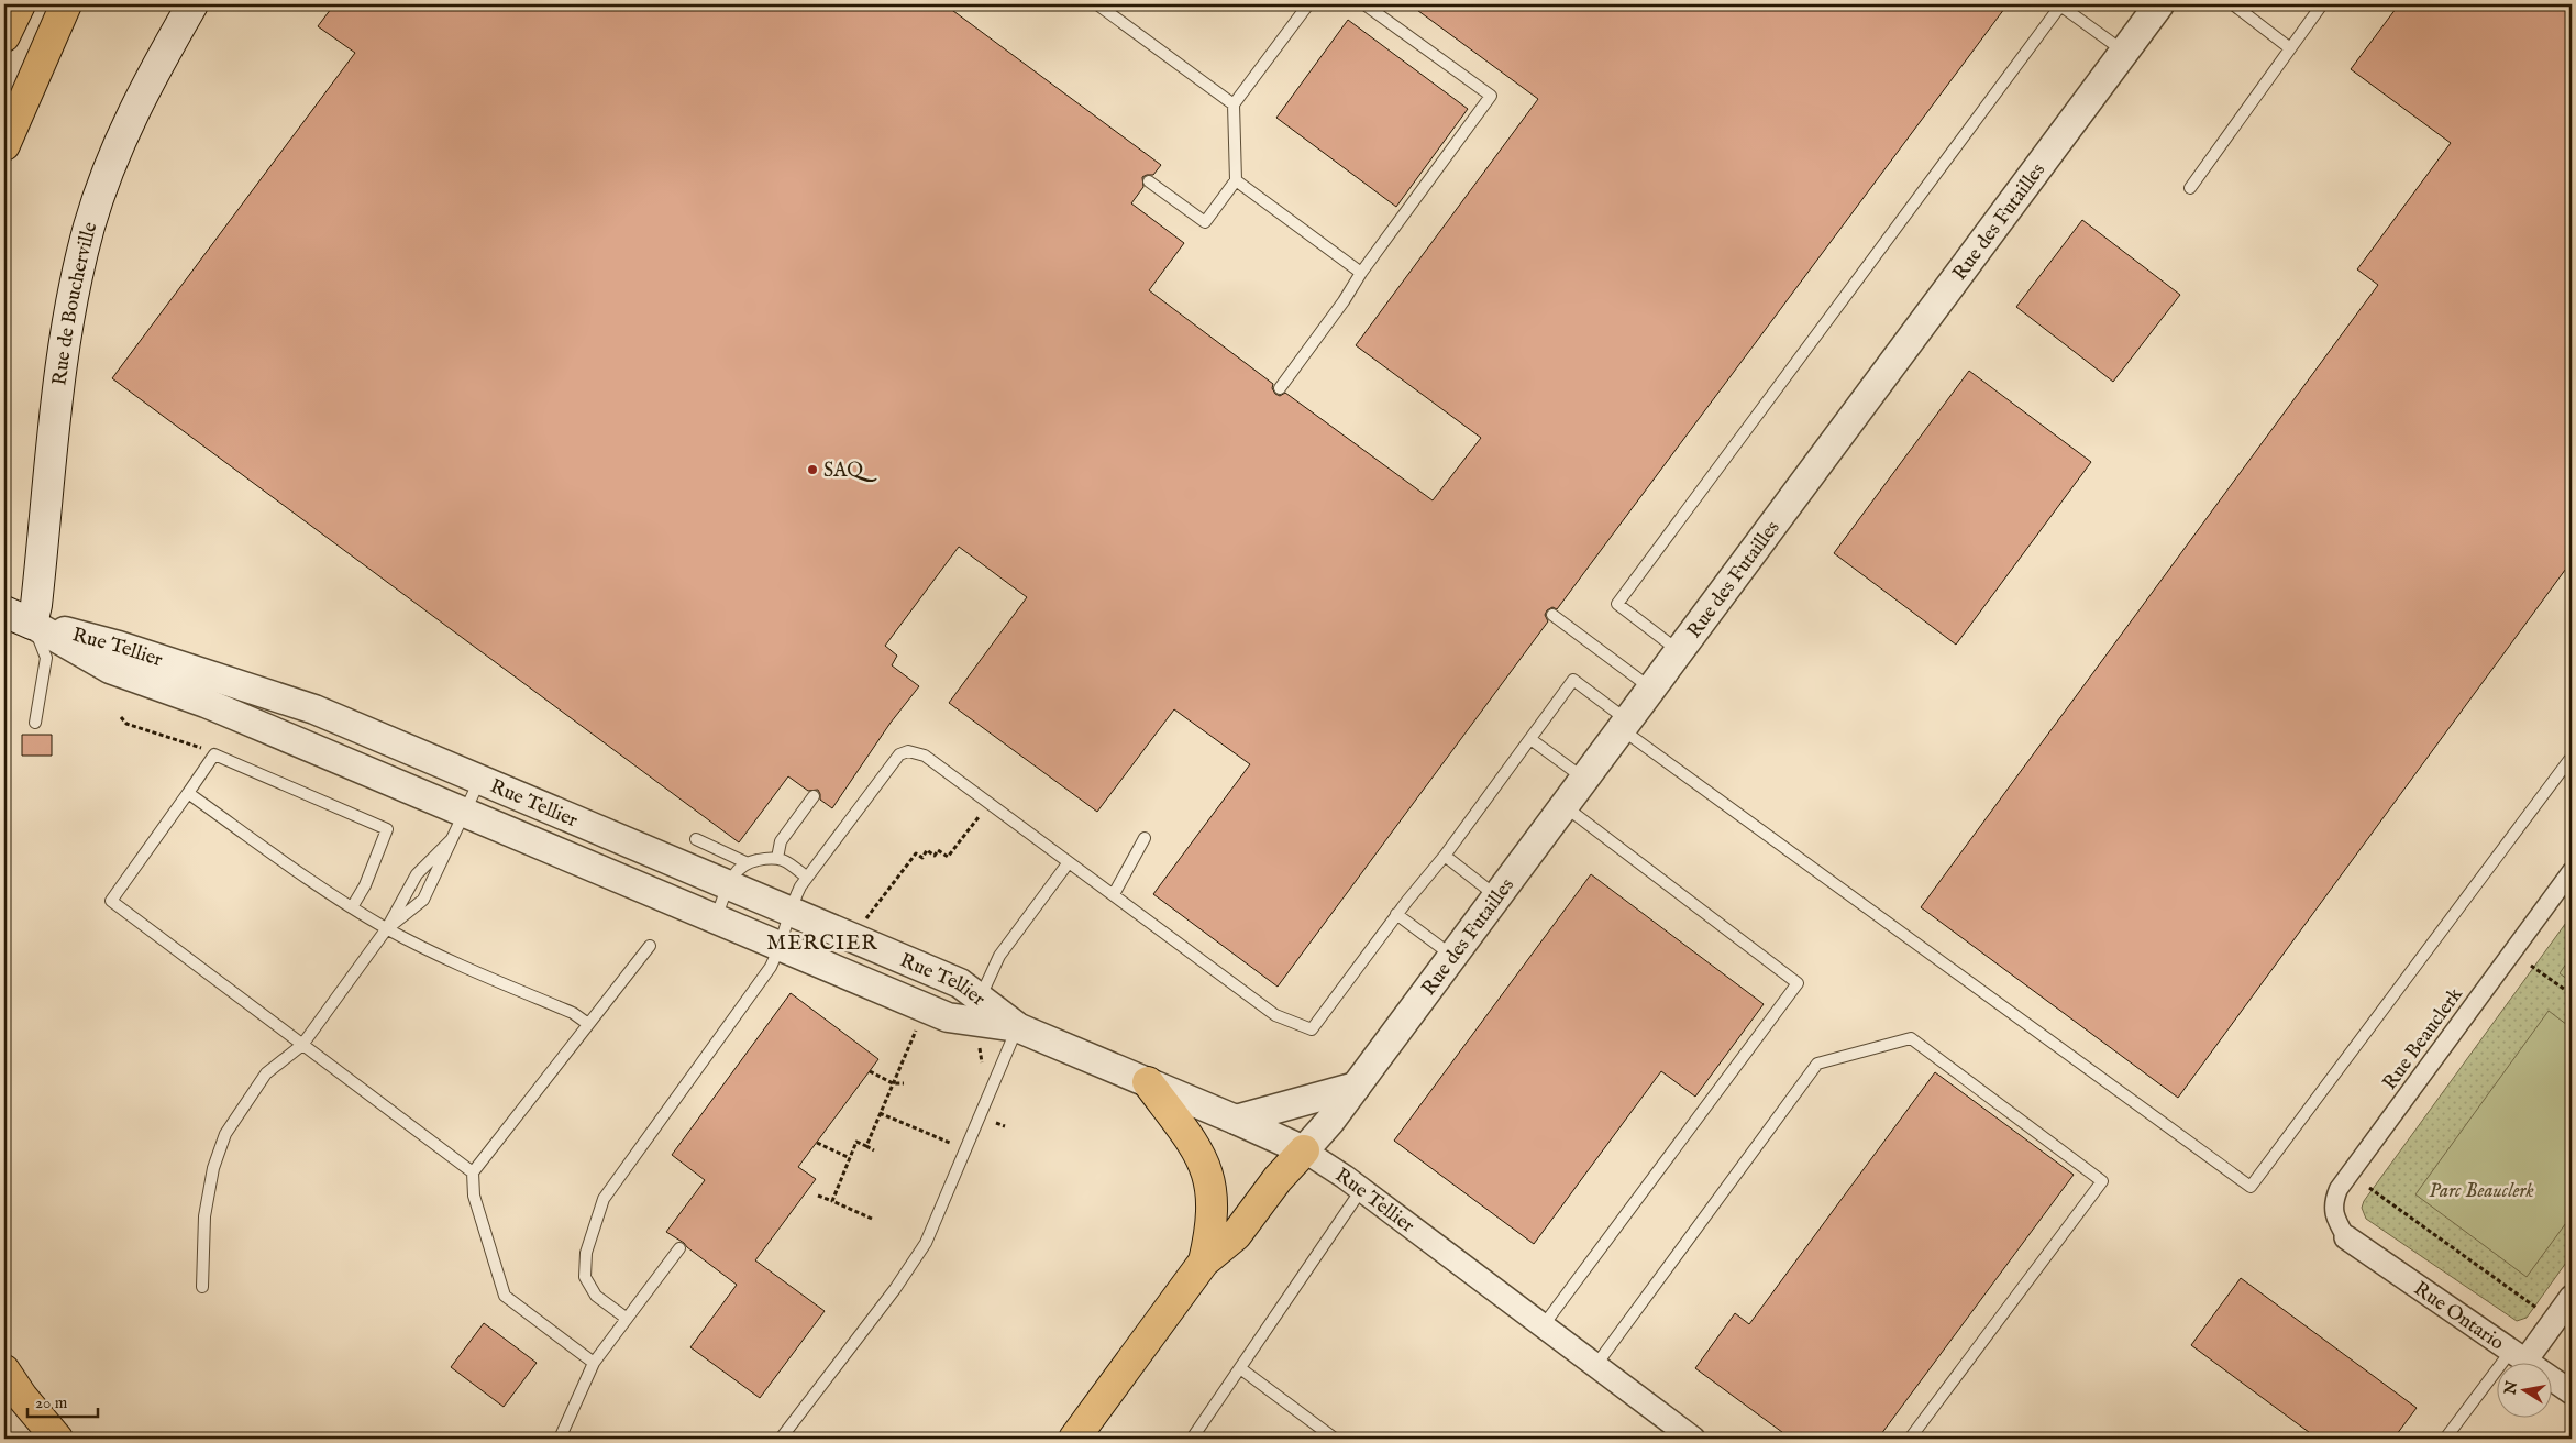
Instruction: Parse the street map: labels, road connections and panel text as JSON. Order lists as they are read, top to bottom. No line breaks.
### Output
{"streets":{"main road":["Rue de Boucherville","Rue Tellier"],"street":["Rue des Futailles","Rue Beauclerk","Rue Ontario"]},"crossings":[["Rue des Futailles","Rue Tellier"],["Rue de Boucherville","Rue Tellier"],["Rue Beauclerk","Rue Ontario"]],"districts":["MERCIER"],"parks":["Parc Beauclerk"],"places":["SAQ"],"scale_bar":"20 m","north":"left"}
